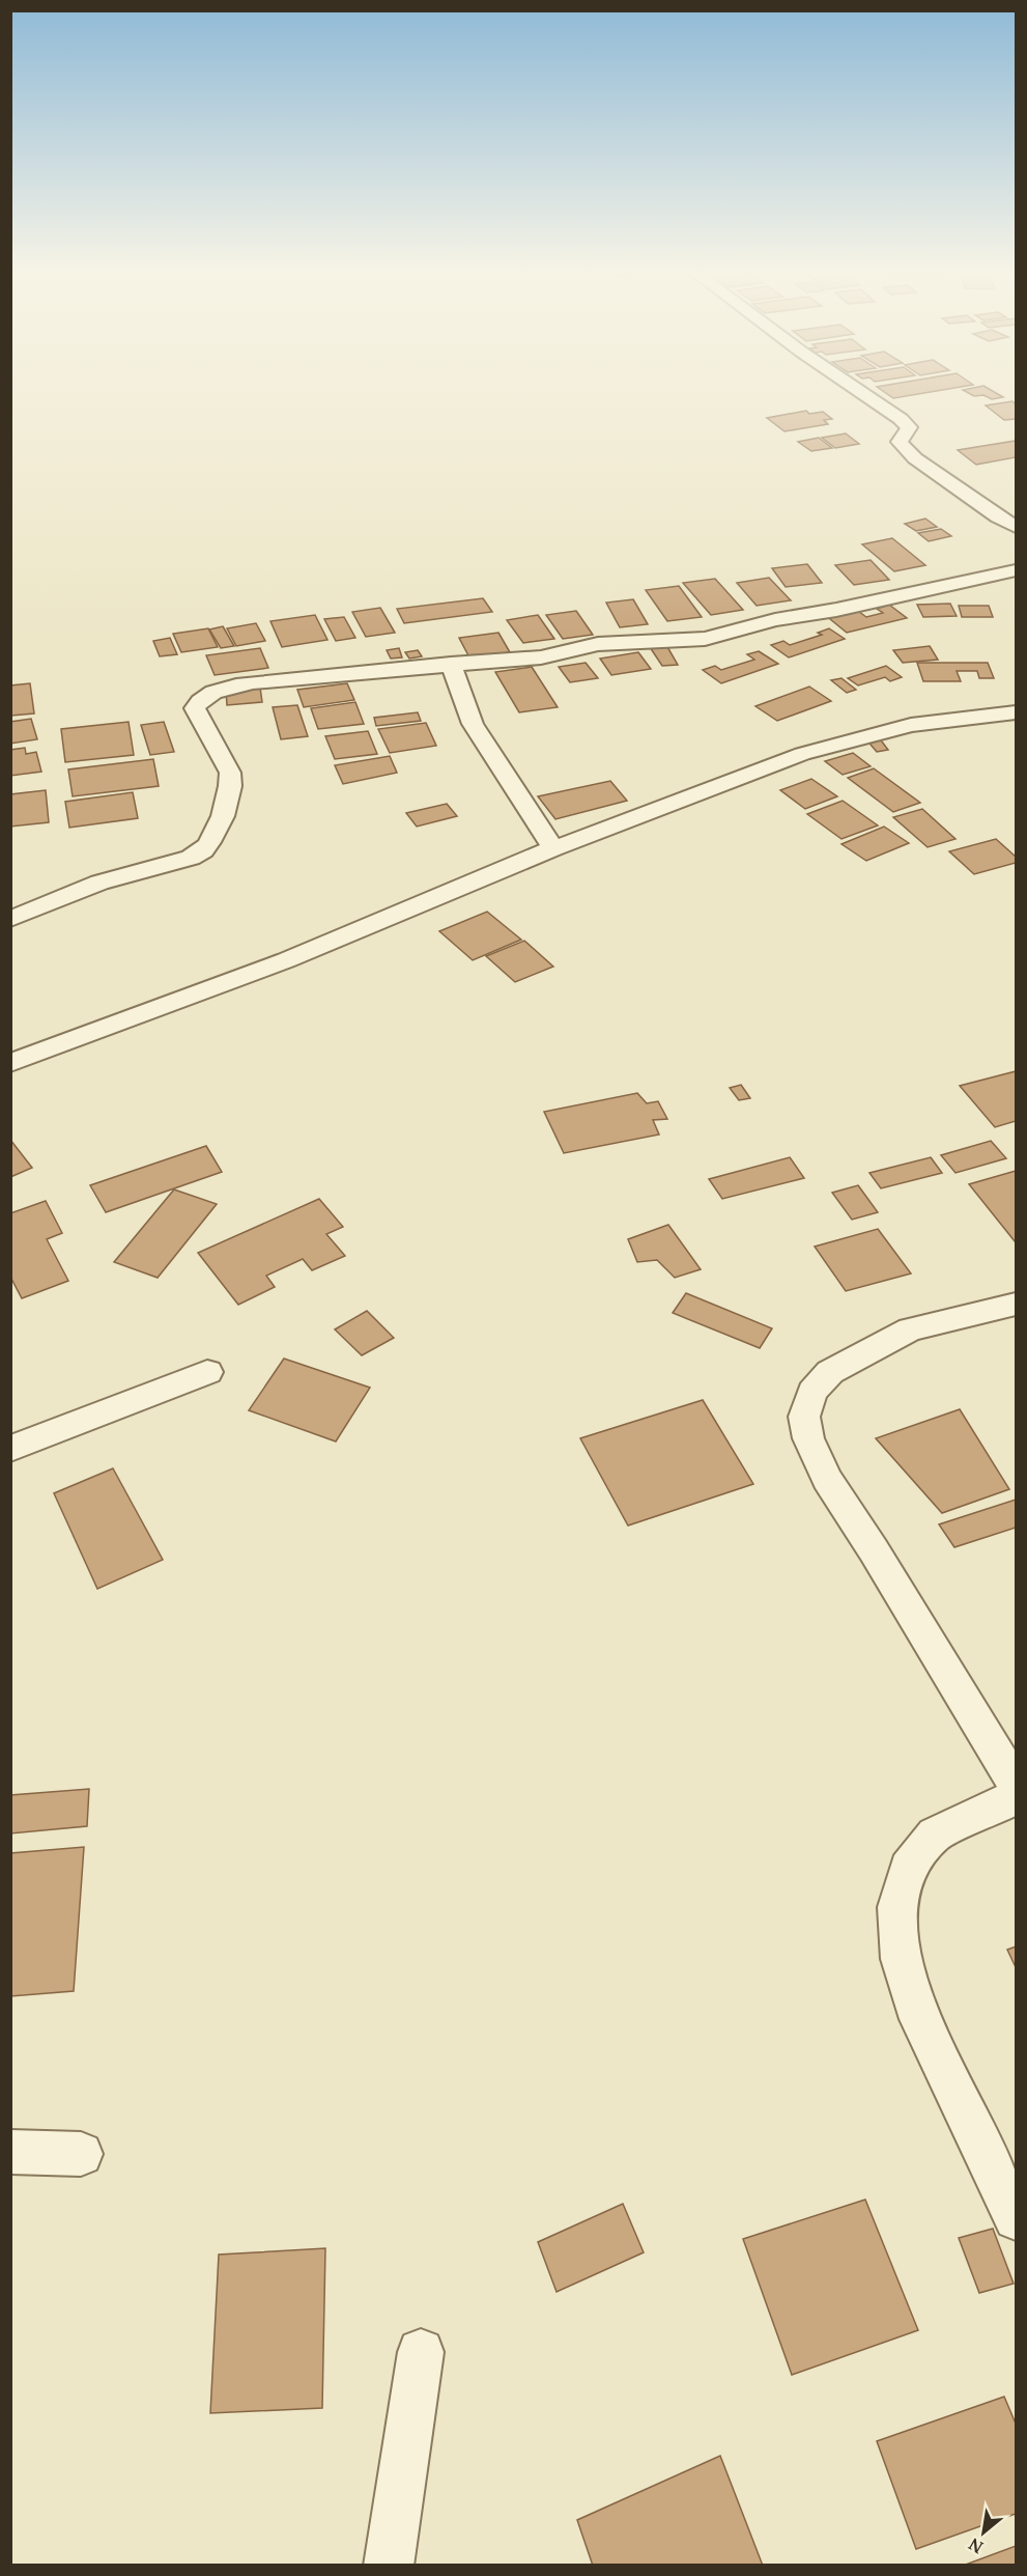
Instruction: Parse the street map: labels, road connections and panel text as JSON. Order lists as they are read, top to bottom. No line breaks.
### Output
{"north":"bottom left"}
